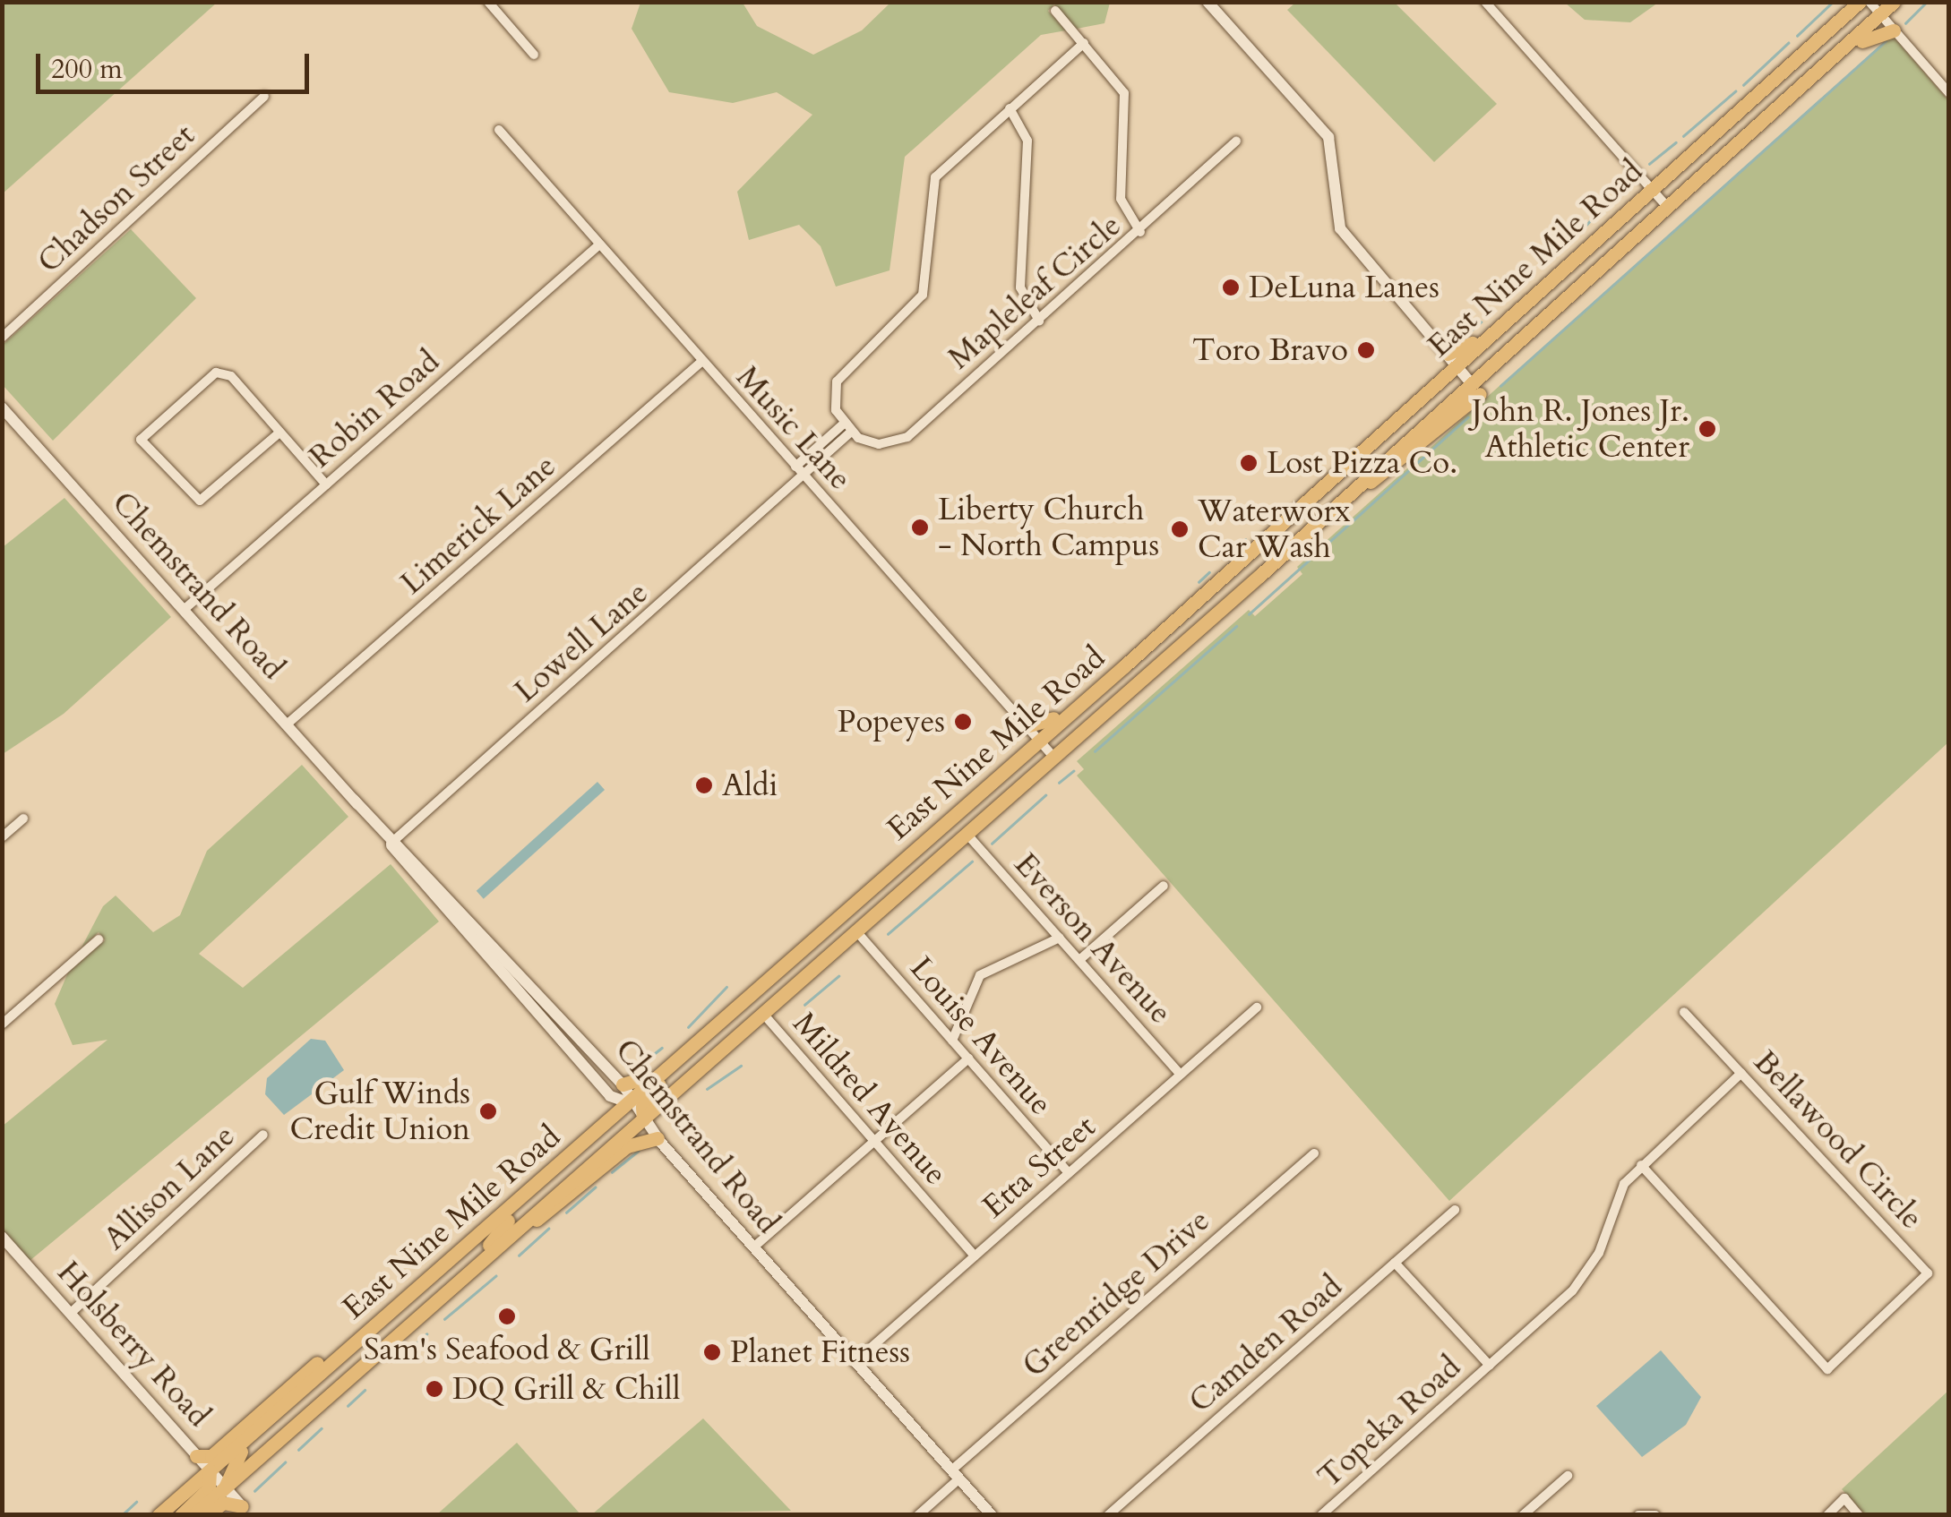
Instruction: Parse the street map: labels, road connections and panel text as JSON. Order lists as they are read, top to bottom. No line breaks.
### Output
{"streets":{"main road":["East Nine Mile Road"],"street":["Chadson Street","Mapleleaf Circle","Robin Road","Music Lane","Limerick Lane","Chemstrand Road","Lowell Lane","Everson Avenue","Louise Avenue","Mildred Avenue","Bellawood Circle","Etta Street","Allison Lane","Greenridge Drive","Holsberry Road","Camden Road","Topeka Road"]},"crossings":[["East Nine Mile Road","Music Lane"],["East Nine Mile Road","Chemstrand Road"],["East Nine Mile Road","Everson Avenue"],["East Nine Mile Road","Louise Avenue"],["East Nine Mile Road","Mildred Avenue"],["East Nine Mile Road","Holsberry Road"],["Robin Road","Music Lane"],["Robin Road","Chemstrand Road"],["Music Lane","Limerick Lane"],["Music Lane","Lowell Lane"],["Limerick Lane","Chemstrand Road"],["Chemstrand Road","Lowell Lane"],["Chemstrand Road","Etta Street"],["Chemstrand Road","Greenridge Drive"],["Everson Avenue","Etta Street"],["Louise Avenue","Etta Street"],["Mildred Avenue","Etta Street"],["Bellawood Circle","Topeka Road"],["Allison Lane","Holsberry Road"],["Camden Road","Topeka Road"]],"places":["DeLuna Lanes","Toro Bravo","John R. Jones Jr. Athletic Center","Lost Pizza Co.","Liberty Church - North Campus","Waterworx Car Wash","Popeyes","Aldi","Gulf Winds Credit Union","Sam's Seafood & Grill","Planet Fitness","DQ Grill & Chill"],"scale_bar":"200 m"}
